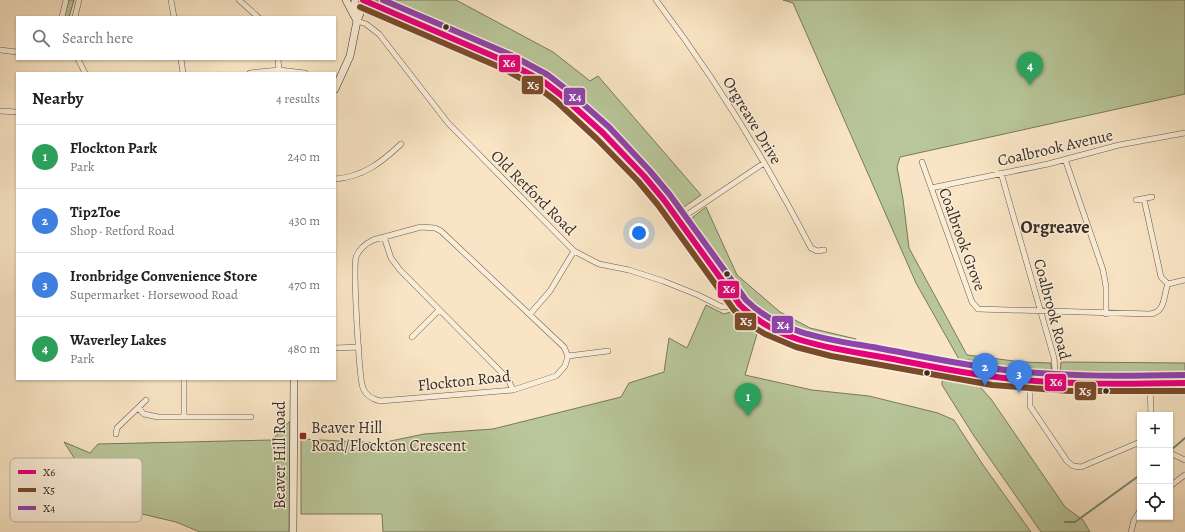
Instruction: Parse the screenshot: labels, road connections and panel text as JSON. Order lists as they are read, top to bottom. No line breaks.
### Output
{"streets":{"main road":["Beaver Hill Road"],"street":["Orgreave Drive","Coalbrook Avenue","Old Retford Road","Coalbrook Grove","Coalbrook Road","Flockton Road"]},"crossings":[["Coalbrook Avenue","Coalbrook Grove"],["Coalbrook Avenue","Coalbrook Road"],["Coalbrook Grove","Coalbrook Road"]],"districts":["Orgreave"],"places":{"transit":["Beaver Hill Road/Flockton Crescent"]},"lines":["transit line X6","transit line X4","transit line X5"],"legend":["X6","X5","X4"],"page":{"search":"Search here","pins":["4","2","3","1"],"heading":["Nearby","4 results"],"list":[{"mark":"1","name":"Flockton Park","note":"Park","value":"240 m"},{"mark":"2","name":"Tip2Toe","note":"Shop · Retford Road","value":"430 m"},{"mark":"3","name":"Ironbridge Convenience Store","note":"Supermarket · Horsewood Road","value":"470 m"},{"mark":"4","name":"Waverley Lakes","note":"Park","value":"480 m"}],"map_buttons":["+","−"]}}
